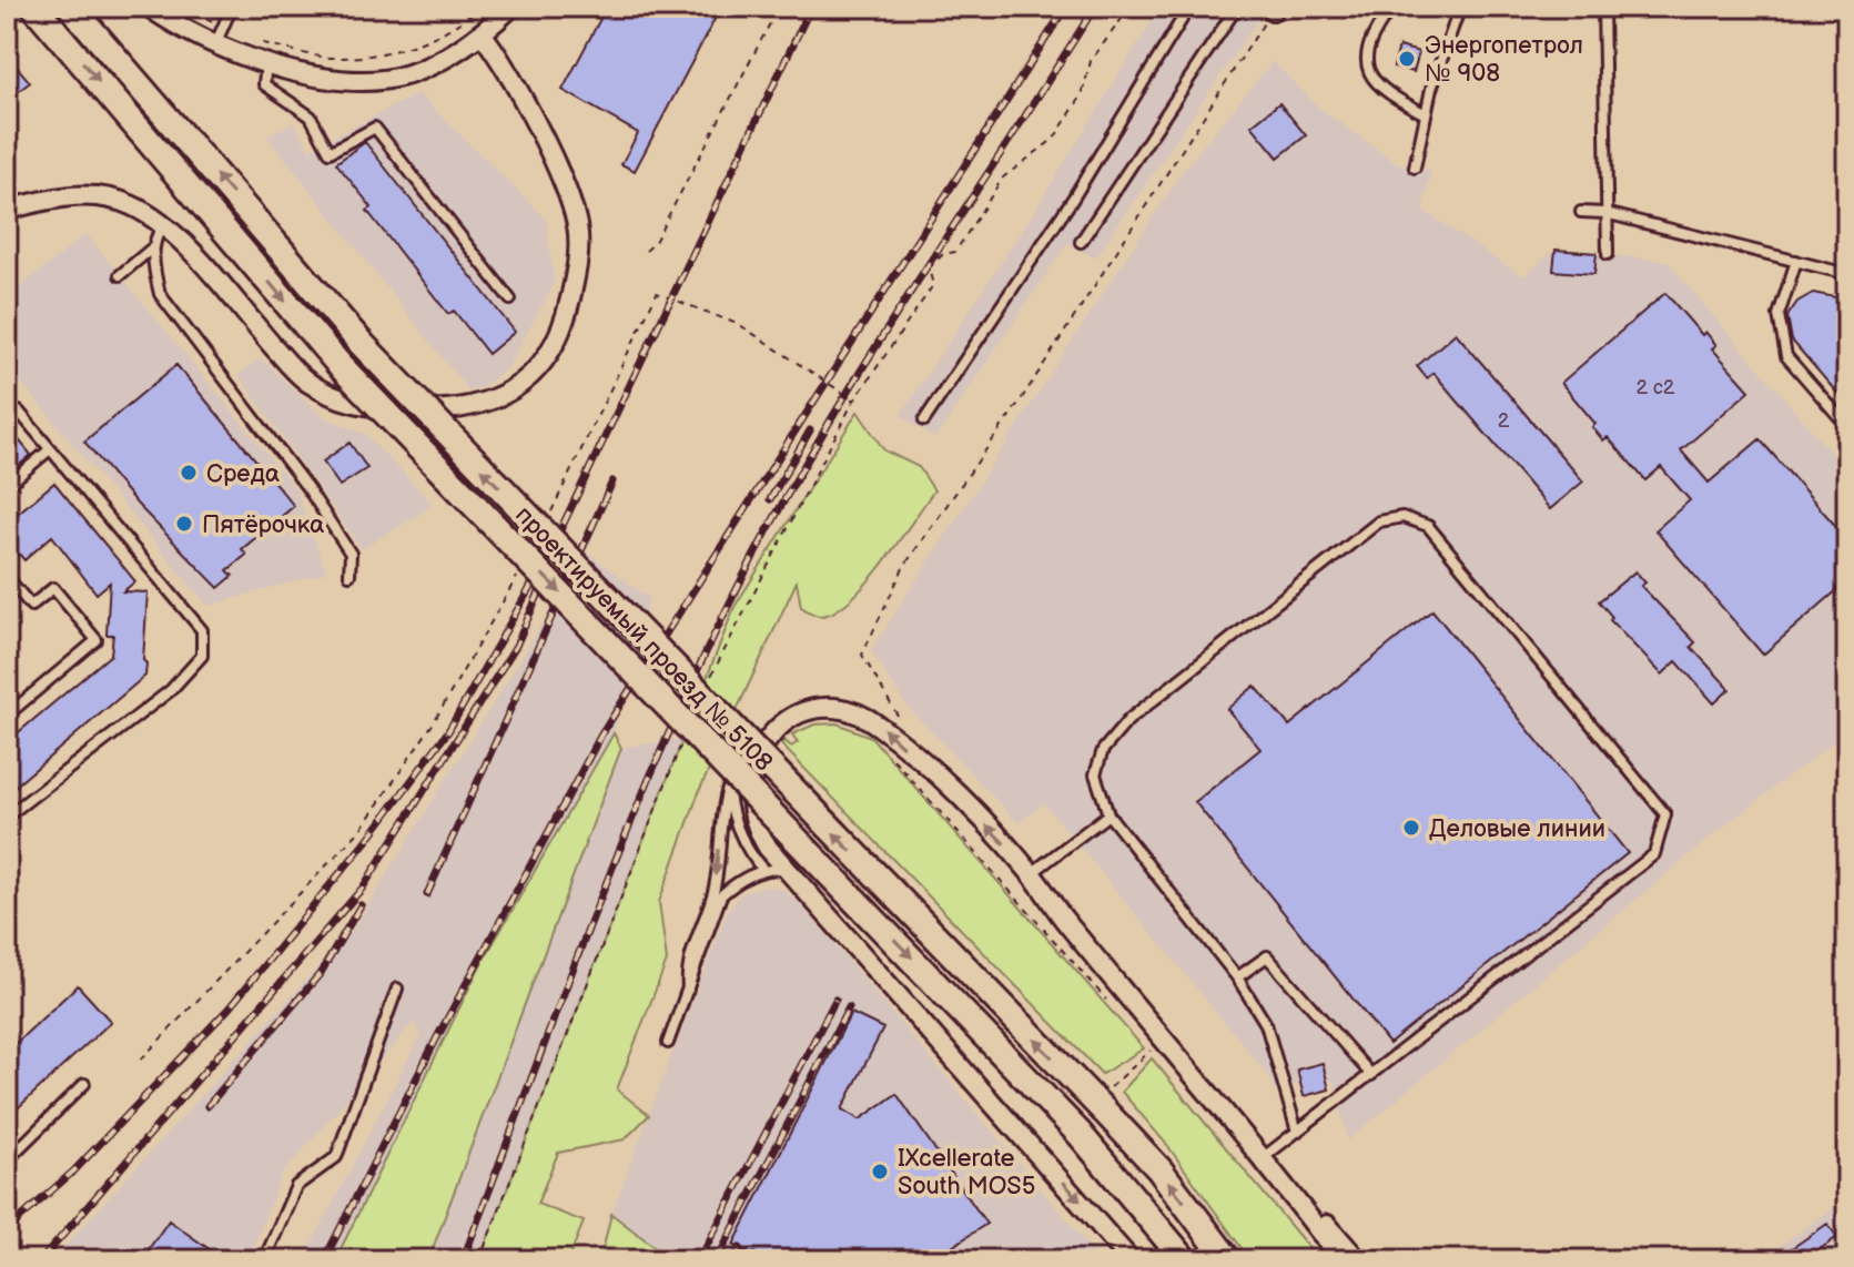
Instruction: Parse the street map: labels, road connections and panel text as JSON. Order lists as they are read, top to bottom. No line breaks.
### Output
{"streets":{"main road":["проектируемый проезд № 5108"]},"places":["Энергопетрол № 908","Среда","Пятёрочка","Деловые линии","IXcellerate South MOS5"],"house_numbers":["2 с2","2"]}
